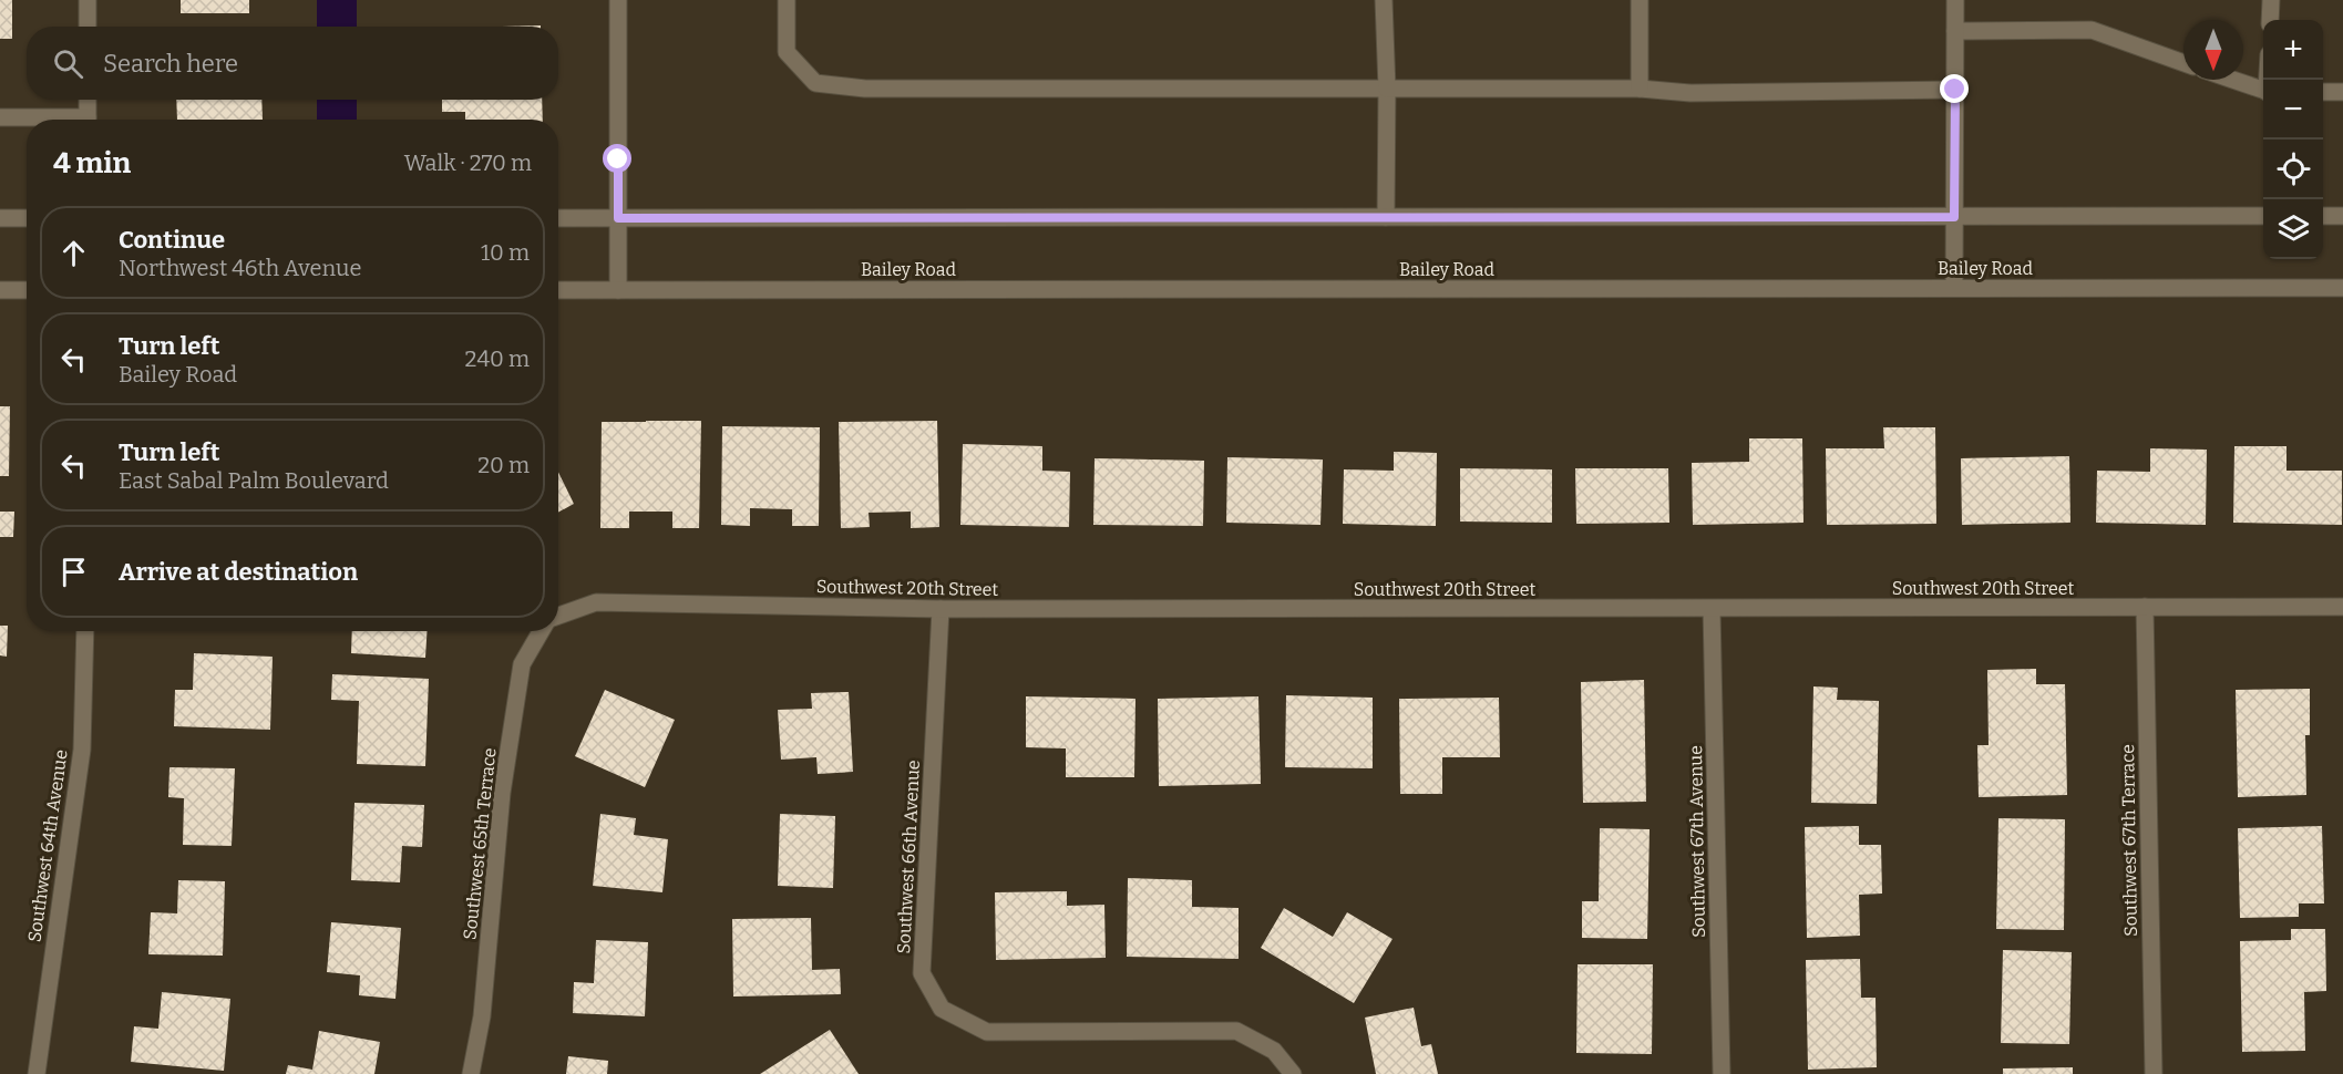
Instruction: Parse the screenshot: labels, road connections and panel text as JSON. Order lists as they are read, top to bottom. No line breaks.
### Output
{"streets":{"street":["Bailey Road","Southwest 20th Street","Southwest 67th Terrace","Southwest 67th Avenue","Southwest 65th Terrace","Southwest 64th Avenue","Southwest 66th Avenue"]},"crossings":[["Southwest 20th Street","Southwest 67th Terrace"],["Southwest 20th Street","Southwest 67th Avenue"],["Southwest 20th Street","Southwest 66th Avenue"]],"north":"bottom","page":{"map_buttons":["+","−"],"search":"Search here","heading":["4 min","Walk · 270 m"],"list":[["Continue","Northwest 46th Avenue","10 m"],["Turn left","Bailey Road","240 m"],["Turn left","East Sabal Palm Boulevard","20 m"],"Arrive at destination"]}}
